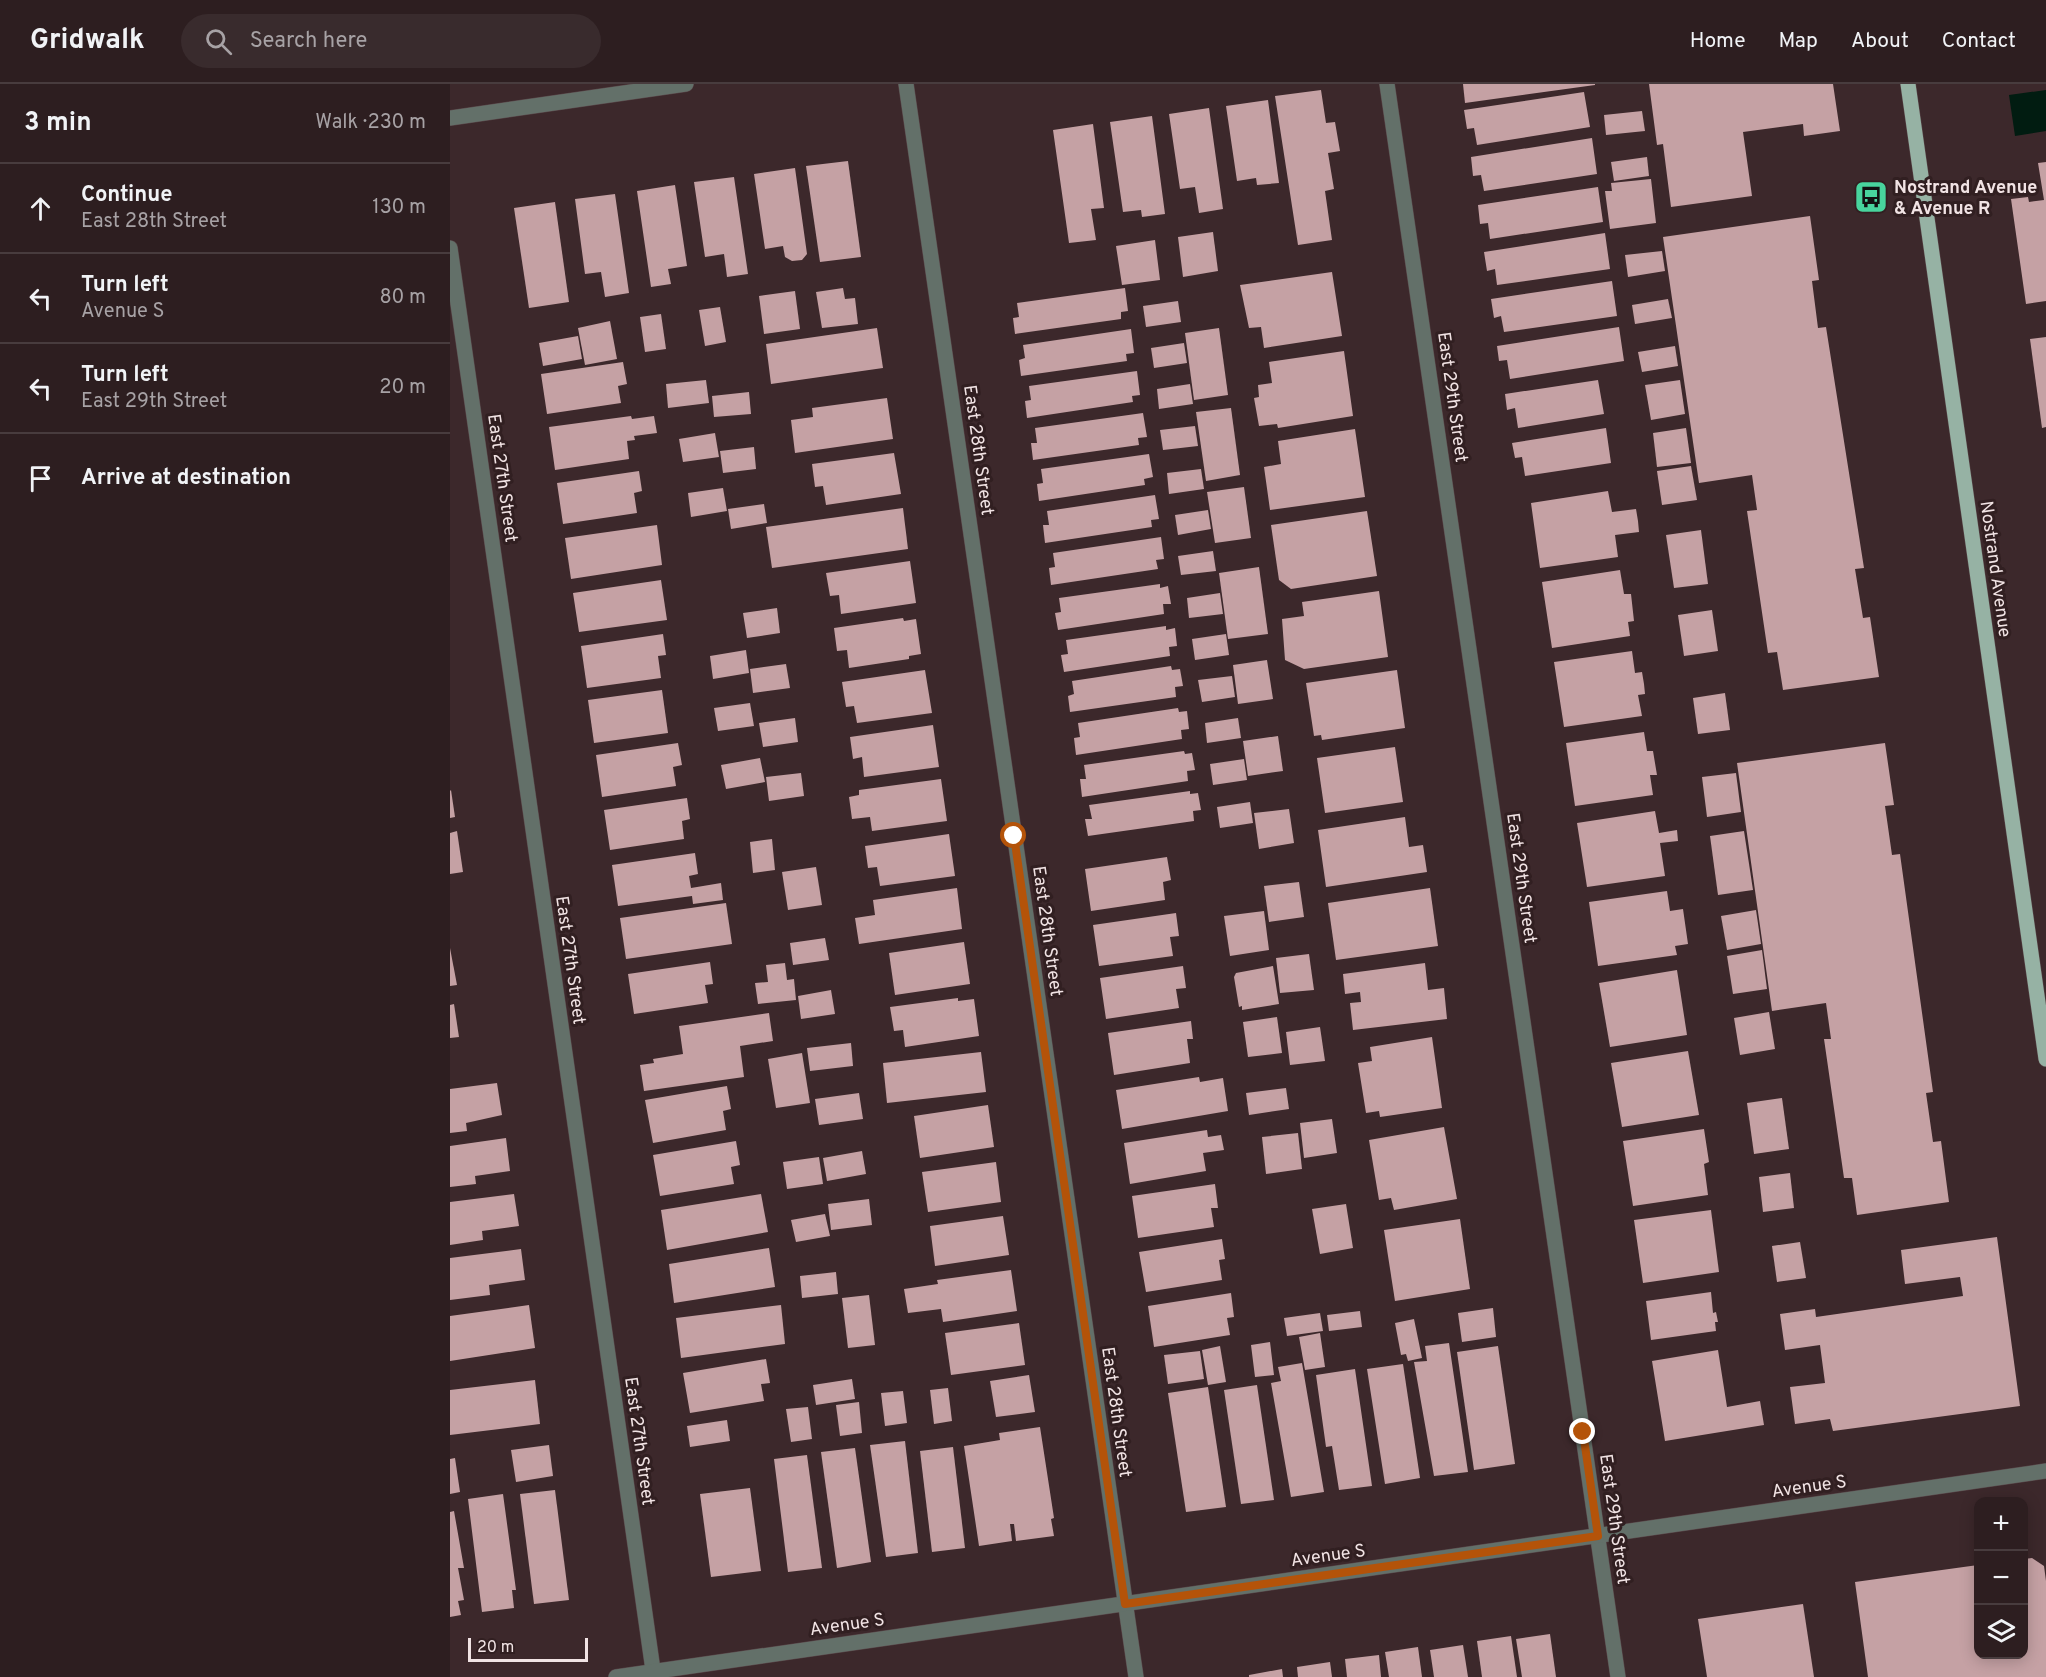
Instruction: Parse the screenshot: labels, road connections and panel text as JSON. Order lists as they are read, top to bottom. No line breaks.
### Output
{"streets":{"main road":["Nostrand Avenue"],"street":["East 29th Street","East 28th Street","East 27th Street","Avenue S"]},"crossings":[["East 29th Street","Avenue S"],["East 28th Street","Avenue S"],["East 27th Street","Avenue S"]],"places":{"bus stop":["Nostrand Avenue & Avenue R"]},"scale_bar":"20 m","page":{"header":"Gridwalk","search":"Search here","nav":["Home","Map","About","Contact"],"heading":["3 min","Walk · 230 m"],"list":[["Continue","East 28th Street","130 m"],["Turn left","Avenue S","80 m"],["Turn left","East 29th Street","20 m"],"Arrive at destination"],"map_buttons":["+","−"],"scale":"20 m"}}
